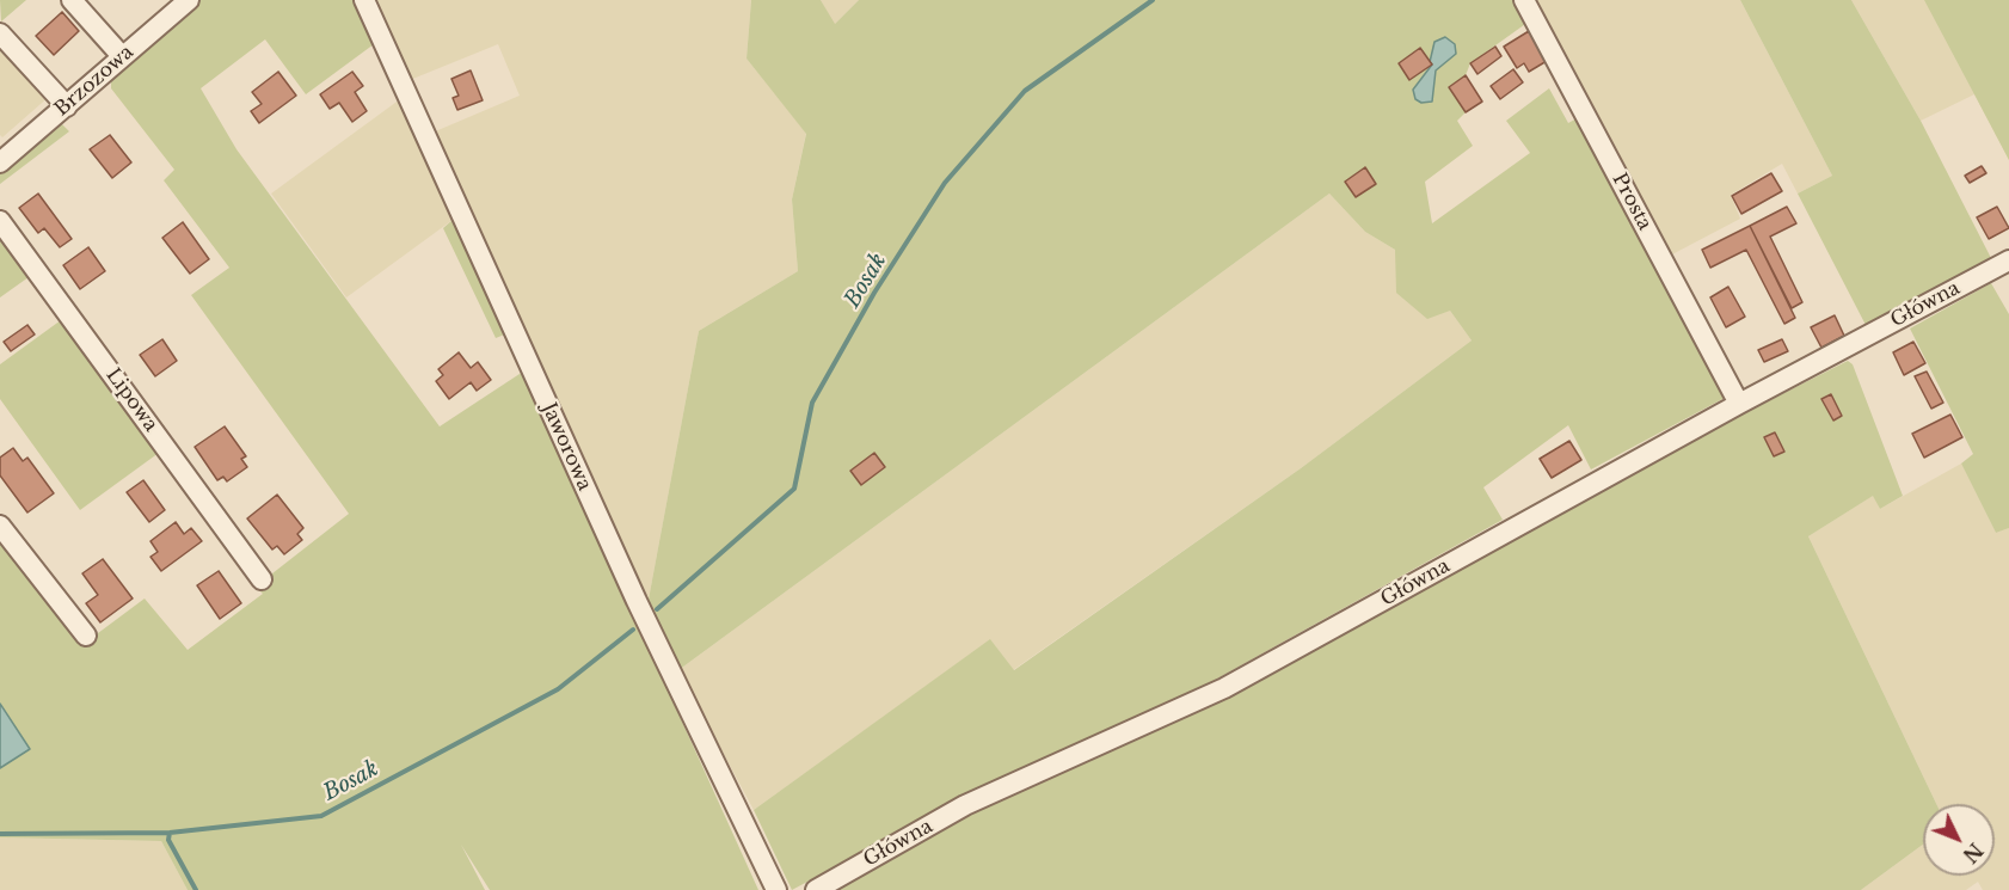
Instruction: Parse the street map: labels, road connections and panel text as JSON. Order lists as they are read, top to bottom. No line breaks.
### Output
{"streets":{"street":["Brzozowa","Prosta","Główna","Lipowa","Jaworowa"]},"crossings":[["Prosta","Główna"]],"water":["Bosak"],"north":"bottom right"}
